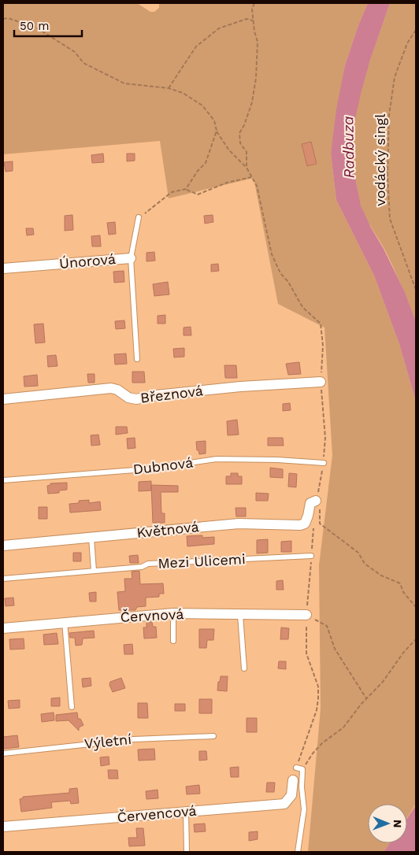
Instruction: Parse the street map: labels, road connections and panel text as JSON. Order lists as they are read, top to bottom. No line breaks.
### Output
{"streets":{"street":["Únorová","Březnová","Květnová","Červnová","Červencová"],"lane":["Dubnová","Mezi Ulicemi","Výletní"],"path":["vodácký singl"]},"water":["Radbuza"],"scale_bar":"50 m","north":"right"}
